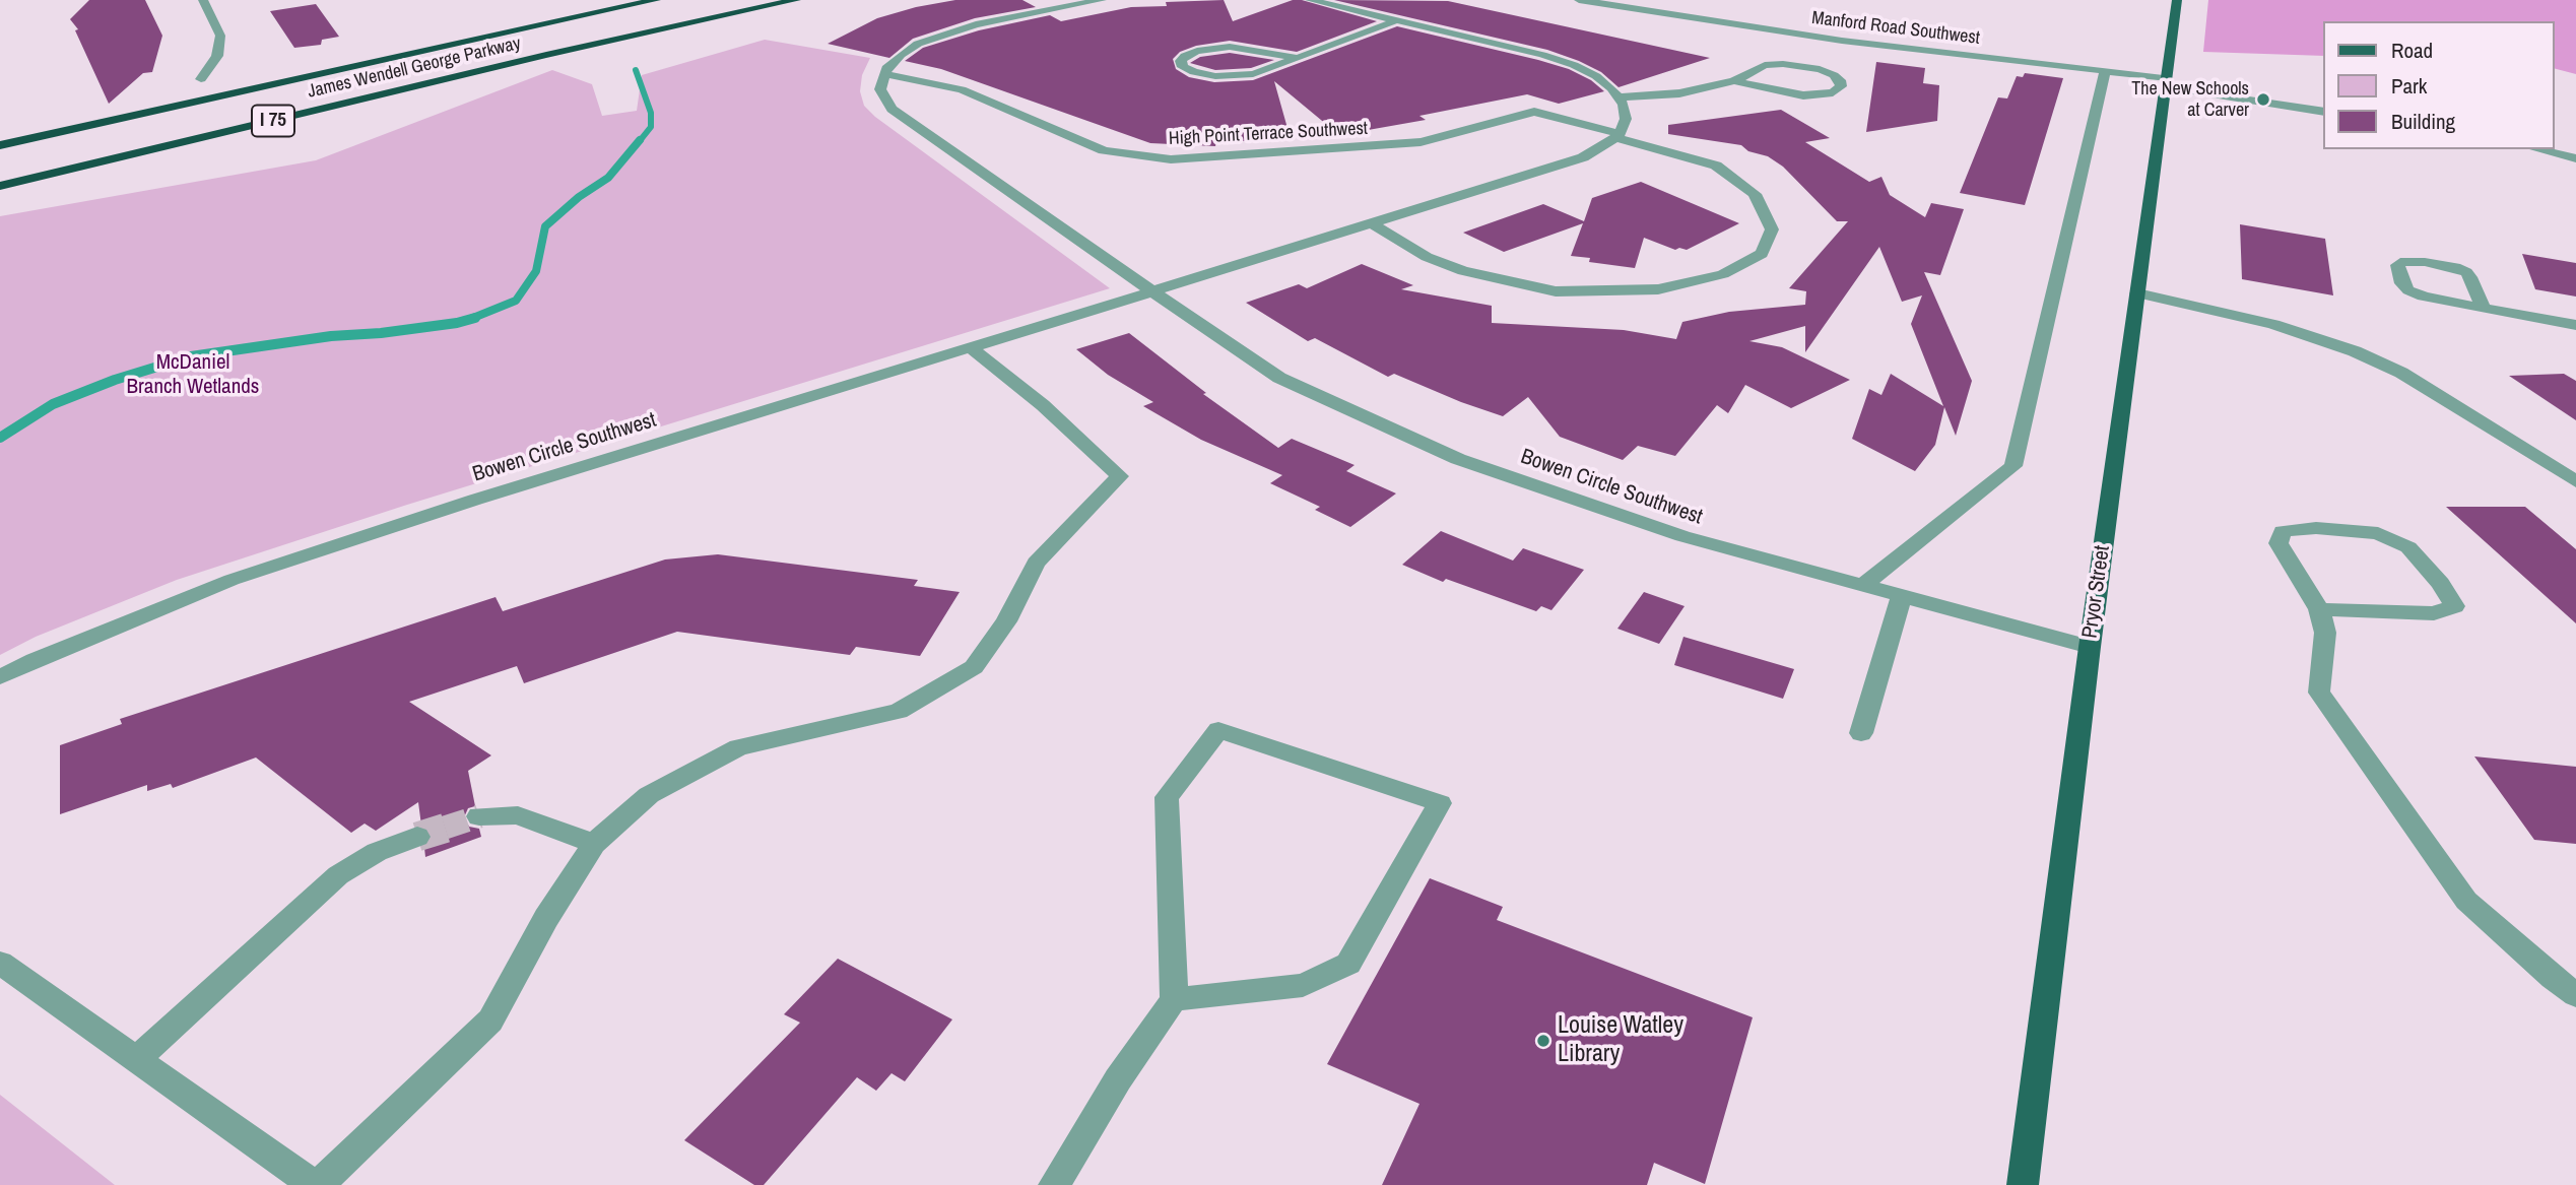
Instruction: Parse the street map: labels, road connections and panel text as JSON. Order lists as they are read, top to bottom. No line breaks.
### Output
{"streets":{"highway":["James Wendell George Parkway","I 75"],"main road":["Pryor Street"],"street":["Manford Road Southwest","High Point Terrace Southwest","Bowen Circle Southwest"]},"crossings":[["Manford Road Southwest","Pryor Street"],["High Point Terrace Southwest","Bowen Circle Southwest"],["Bowen Circle Southwest","Pryor Street"]],"parks":["McDaniel Branch Wetlands"],"places":["The New Schools at Carver","Louise Watley Library"],"legend":["Road","Park","Building"]}
